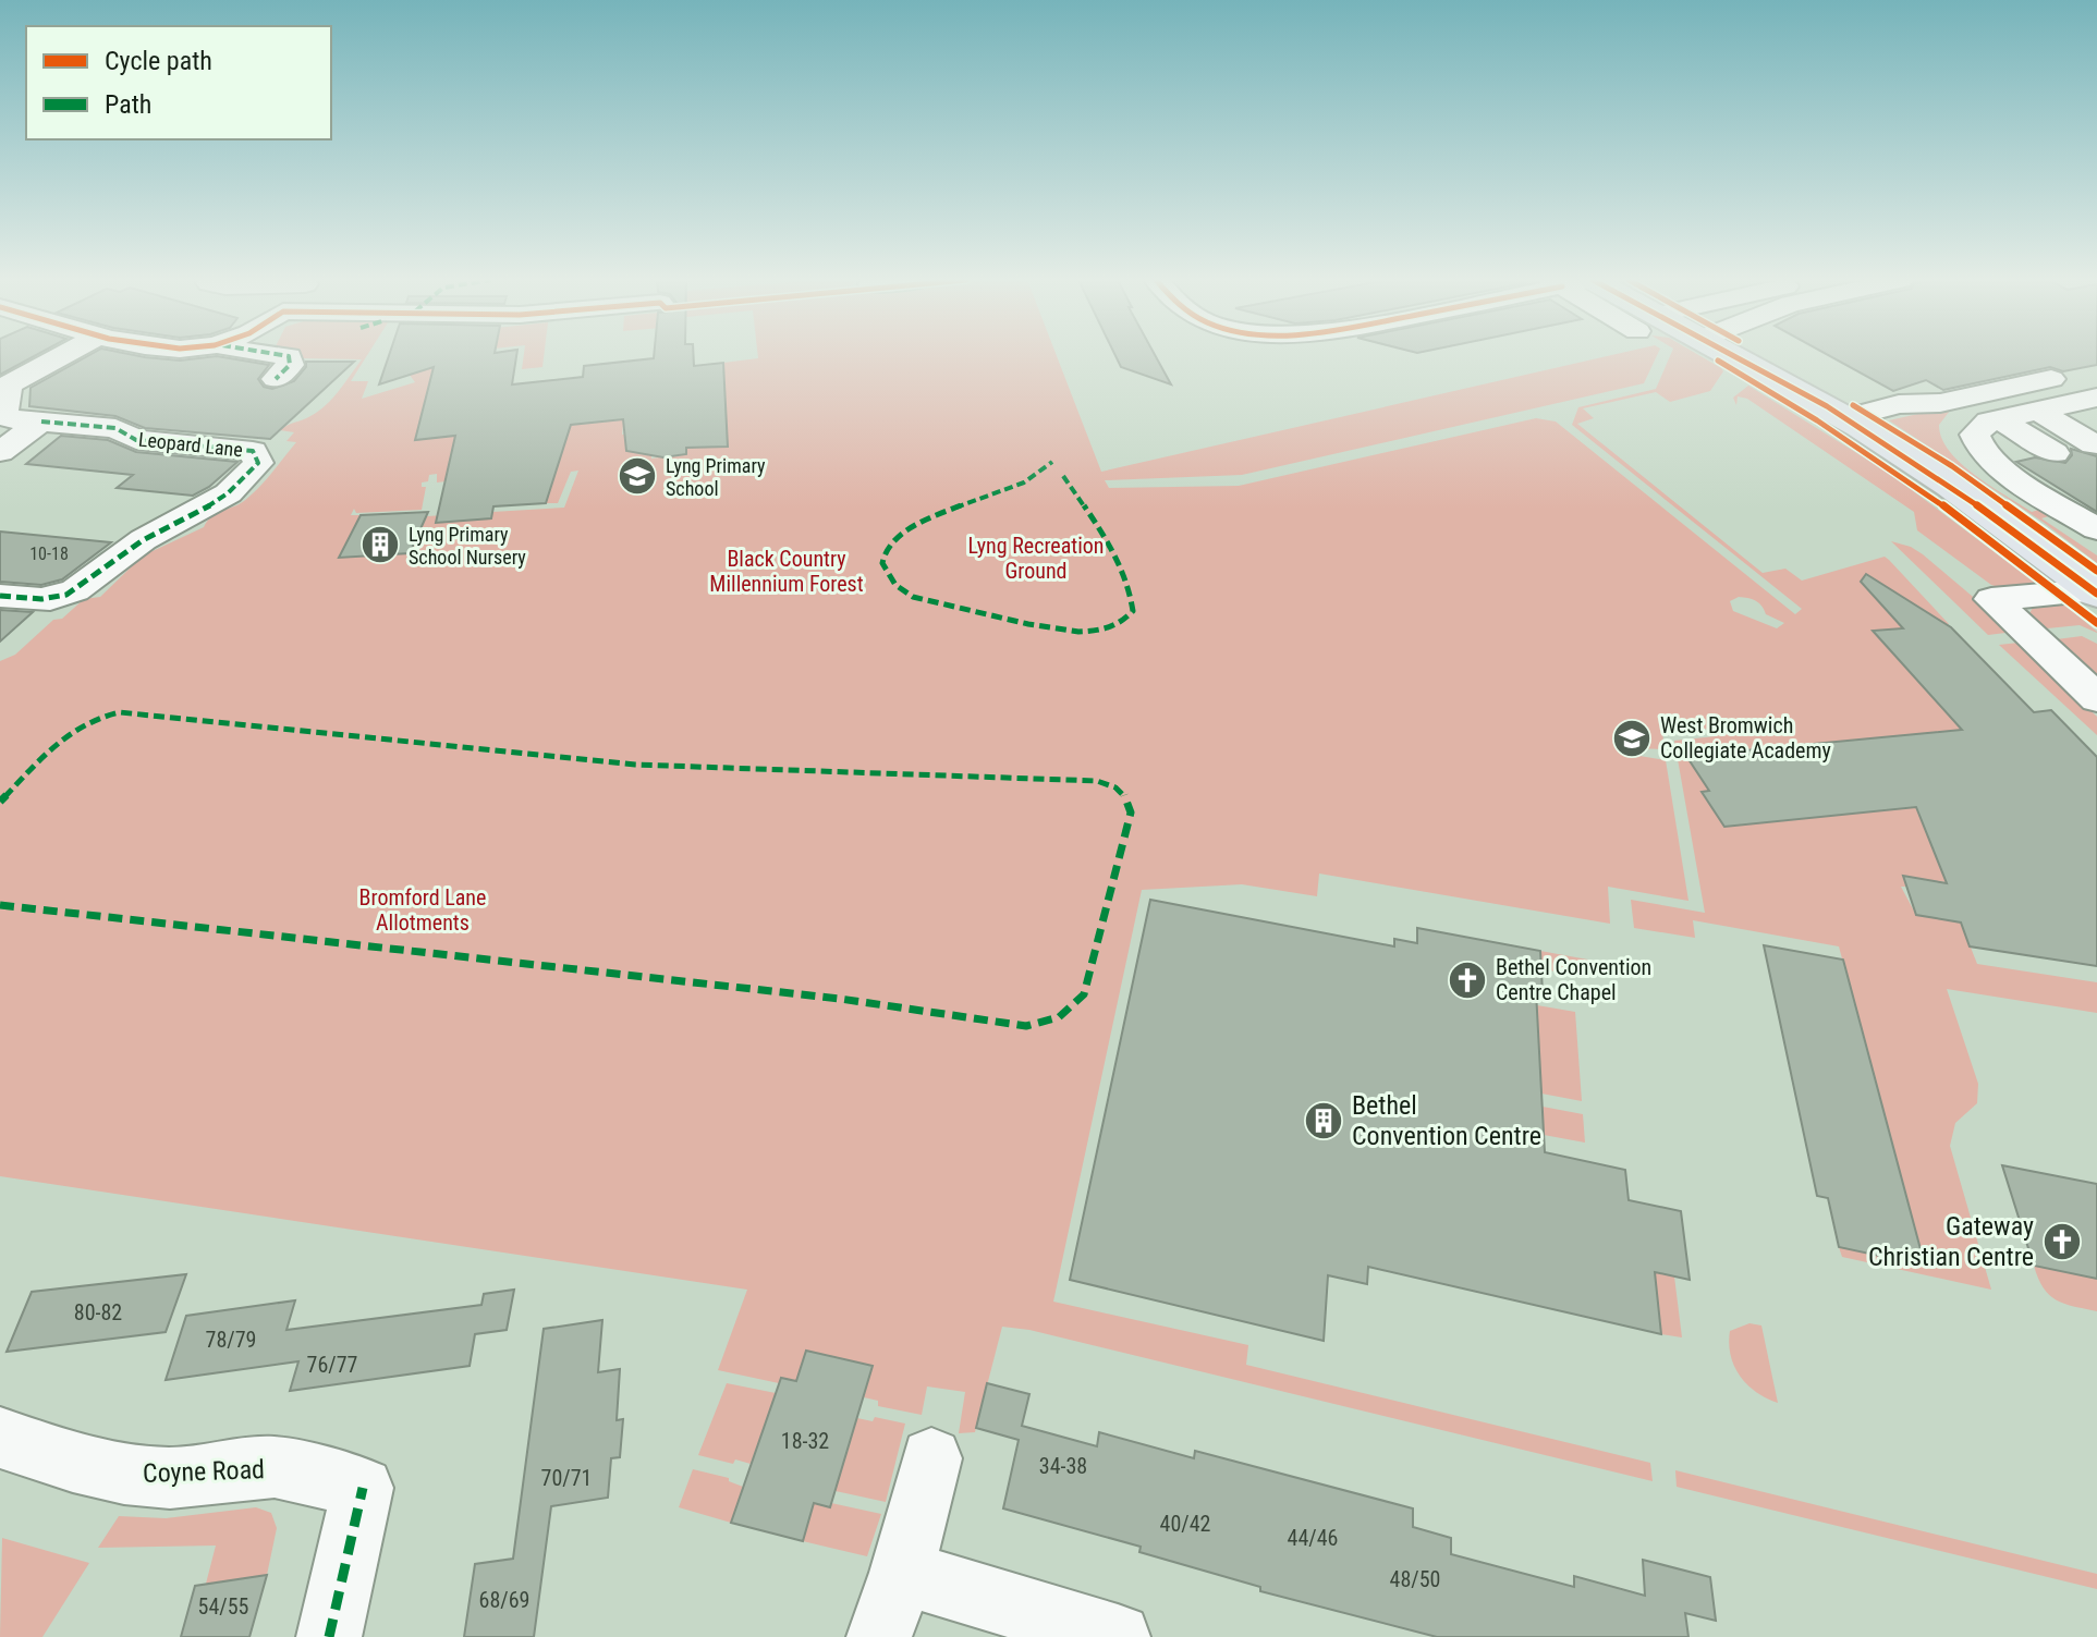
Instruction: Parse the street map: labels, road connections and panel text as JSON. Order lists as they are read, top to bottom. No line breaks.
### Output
{"streets":{"street":["Leopard Lane","Coyne Road"]},"parks":["Lyng Recreation Ground","Black Country Millennium Forest","Bromford Lane Allotments"],"places":{"school or university":["Lyng Primary School","West Bromwich Collegiate Academy"],"building":["Lyng Primary School Nursery","Bethel Convention Centre"],"church":["Bethel Convention Centre Chapel","Gateway Christian Centre"]},"house_numbers":["10-18","80-82","78/79","76/77","18-32","34-38","70/71","40/42","44/46","48/50","68/69","54/55"],"legend":["Cycle path","Path"]}
